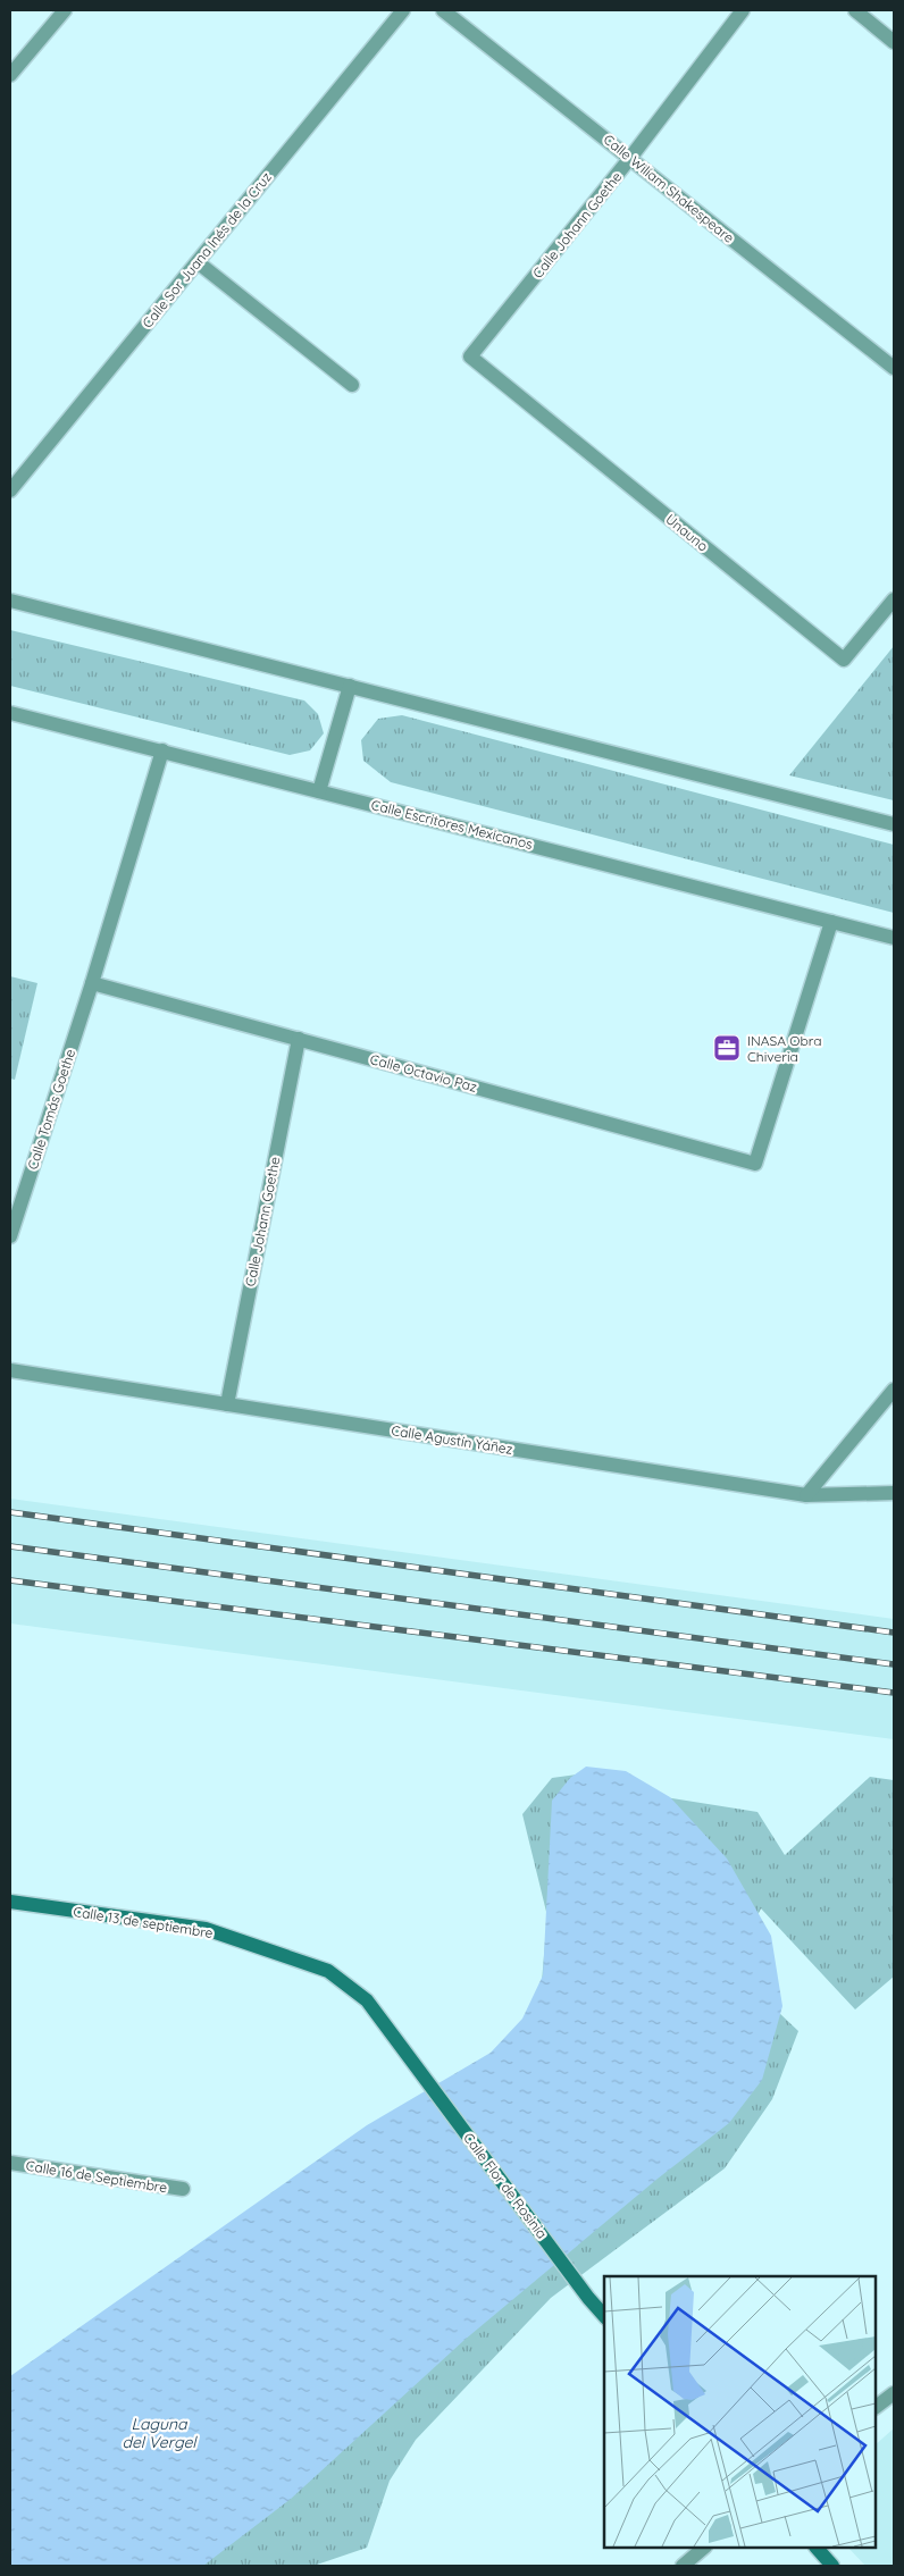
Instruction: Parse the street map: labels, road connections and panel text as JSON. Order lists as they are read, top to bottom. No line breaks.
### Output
{"streets":{"main road":["Calle 13 de septiembre","Calle Flor de Rosinia"],"street":["Calle Wiliam Shakespeare","Calle Johann Goethe","Calle Sor Juana Inés de la Cruz","Unauno","Calle Escritores Mexicanos","Calle Octavio Paz","Calle Tomás Goethe","Calle Agustín Yáñez","Calle 16 de Septiembre"]},"crossings":[["Calle Wiliam Shakespeare","Calle Johann Goethe"],["Calle Johann Goethe","Unauno"],["Calle Johann Goethe","Calle Octavio Paz"],["Calle Johann Goethe","Calle Agustín Yáñez"],["Calle Escritores Mexicanos","Calle Octavio Paz"],["Calle Octavio Paz","Calle Tomás Goethe"],["Calle 13 de septiembre","Calle Flor de Rosinia"]],"water":["Laguna del Vergel"],"places":{"office":["INASA Obra Chiveria"]}}
